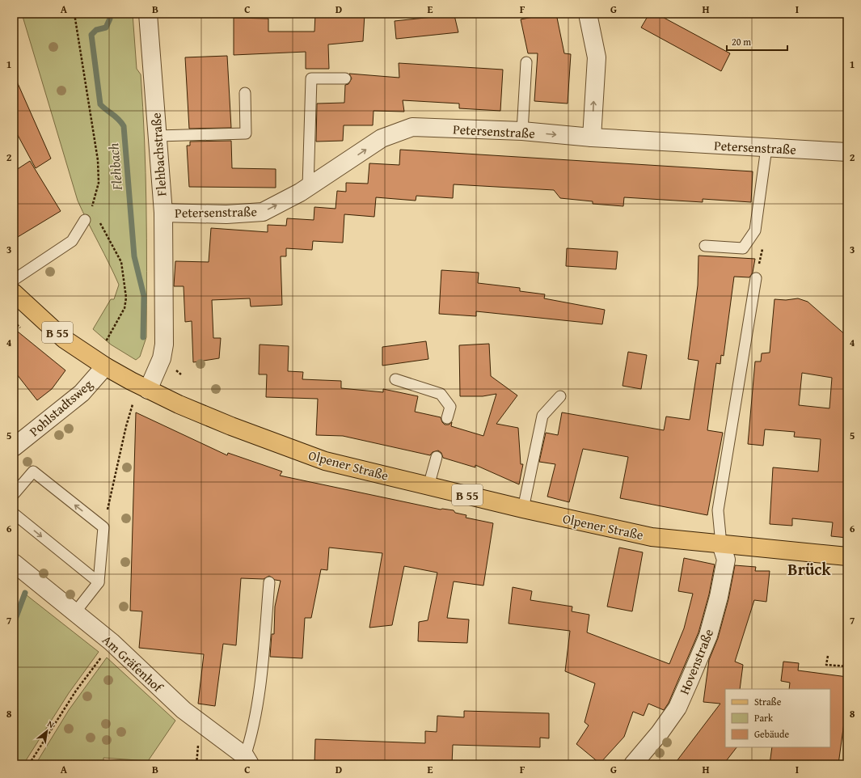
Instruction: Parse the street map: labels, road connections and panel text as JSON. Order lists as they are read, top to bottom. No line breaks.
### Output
{"streets":{"main road":["B 55","Olpener Straße"],"street":["Petersenstraße","Flehbachstraße","Pohlstadtsweg","Hovenstraße","Am Gräfenhof"]},"crossings":[["Petersenstraße","Flehbachstraße"],["Flehbachstraße","Olpener Straße"],["Pohlstadtsweg","Olpener Straße"],["Olpener Straße","Hovenstraße"]],"one_way":["Petersenstraße"],"districts":["Brück"],"water":["Flehbach"],"legend":["Straße","Park","Gebäude"],"scale_bar":"20 m","north":"top right","grid":{"columns":["A","B","C","D","E","F","G","H","I"],"rows":["1","2","3","4","5","6","7","8"]}}
